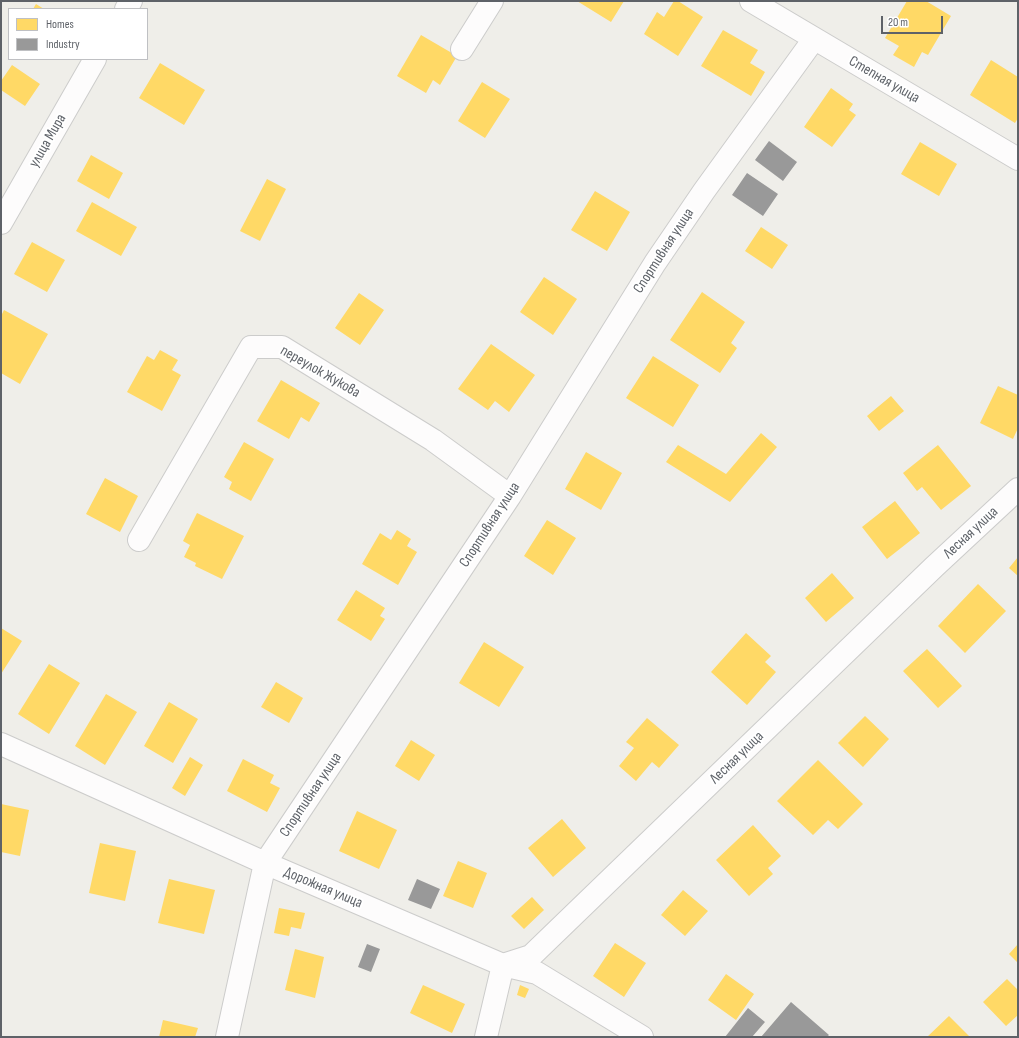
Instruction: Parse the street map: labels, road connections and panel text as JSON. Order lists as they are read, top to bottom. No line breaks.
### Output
{"streets":{"street":["Степная улица","улица Мира","Спортивная улица","переулок Жукова","Лесная улица","Дорожная улица"]},"crossings":[["Степная улица","Спортивная улица"],["Спортивная улица","переулок Жукова"],["Спортивная улица","Дорожная улица"],["Лесная улица","Дорожная улица"]],"legend":["Homes","Industry"],"scale_bar":"20 m"}
